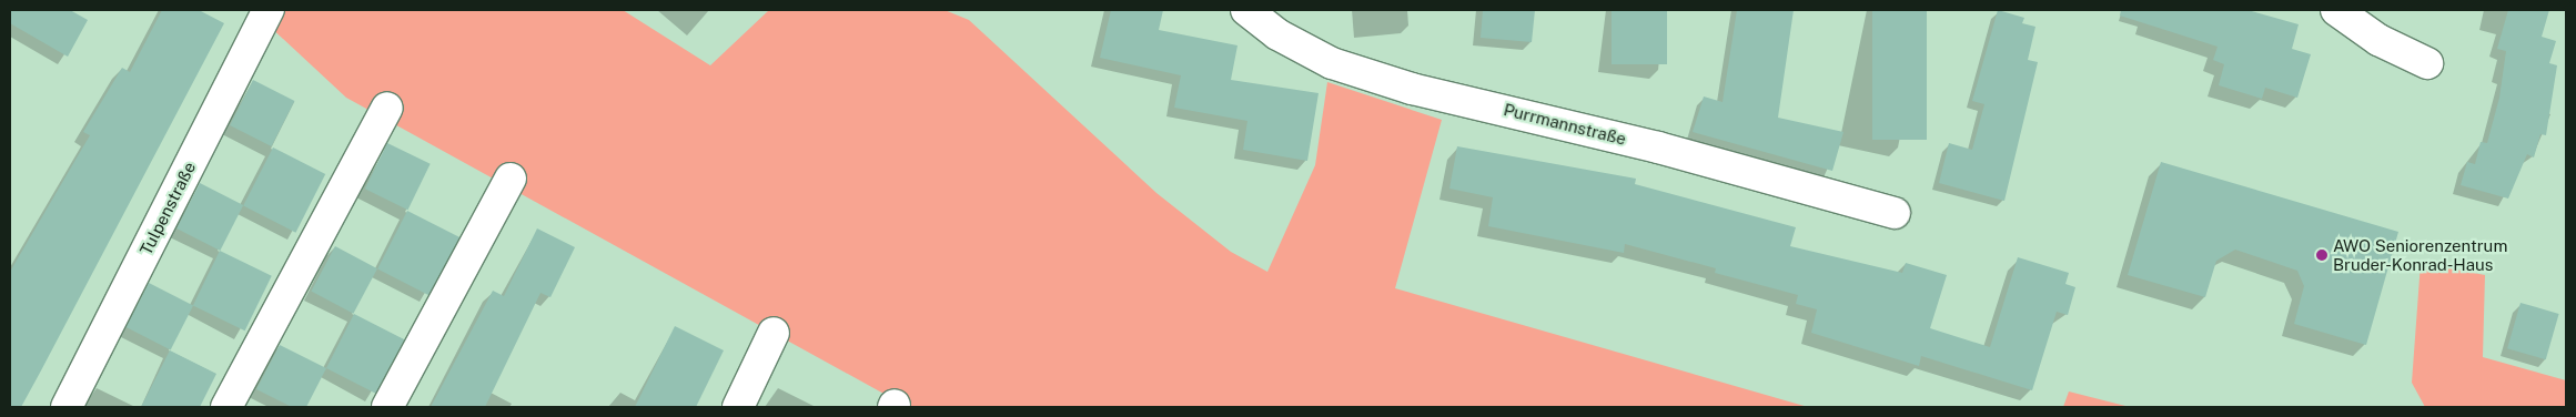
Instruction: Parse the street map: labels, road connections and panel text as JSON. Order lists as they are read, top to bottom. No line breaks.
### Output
{"streets":{"street":["Purrmannstraße","Tulpenstraße"]},"places":["AWO Seniorenzentrum Bruder-Konrad-Haus"]}
